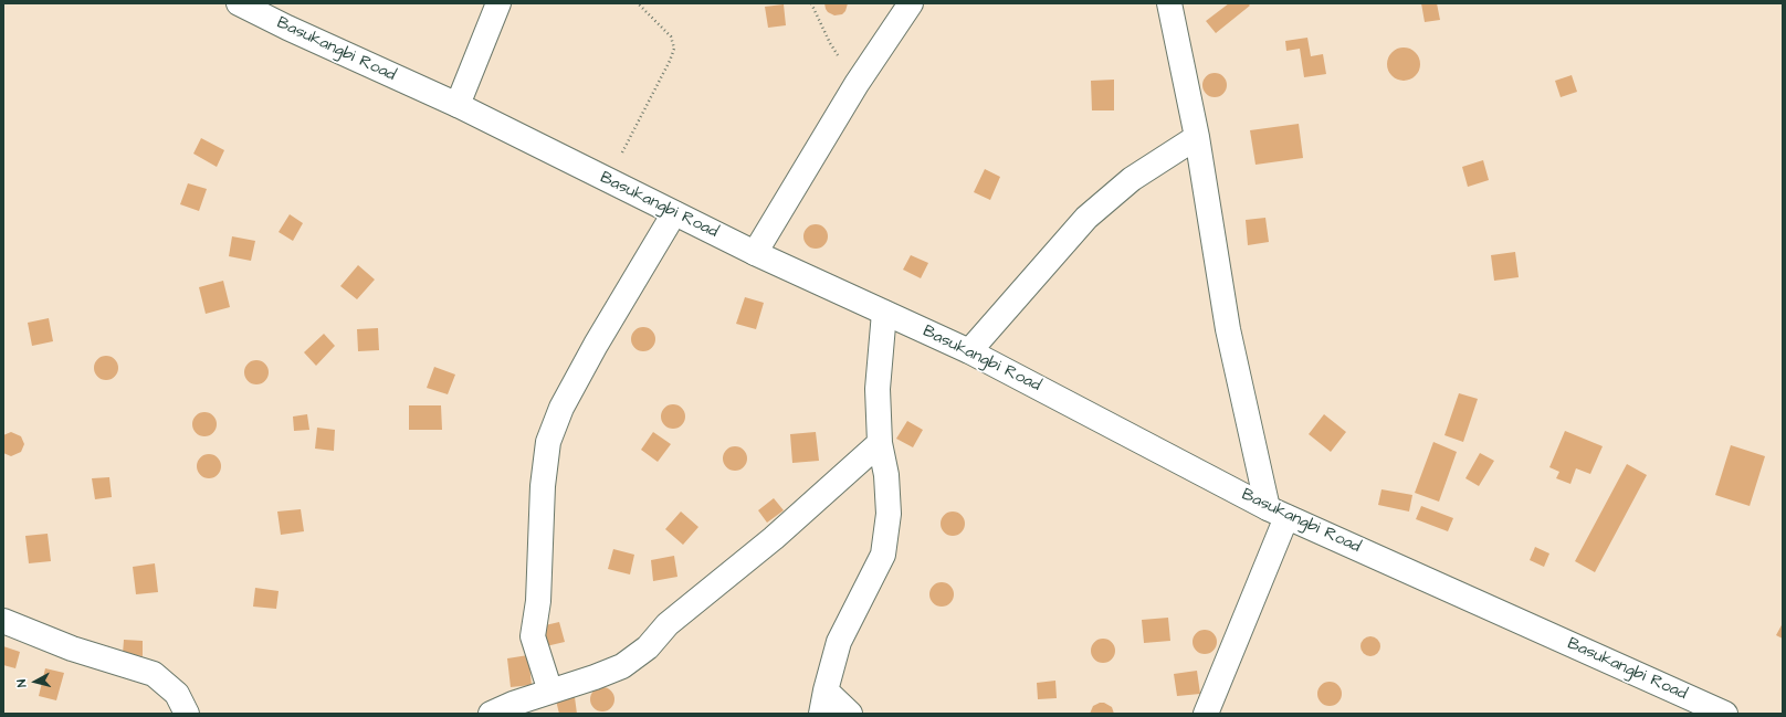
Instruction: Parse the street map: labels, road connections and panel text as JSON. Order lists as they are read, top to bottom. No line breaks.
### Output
{"streets":{"street":["Basukangbi Road"]},"north":"left"}
